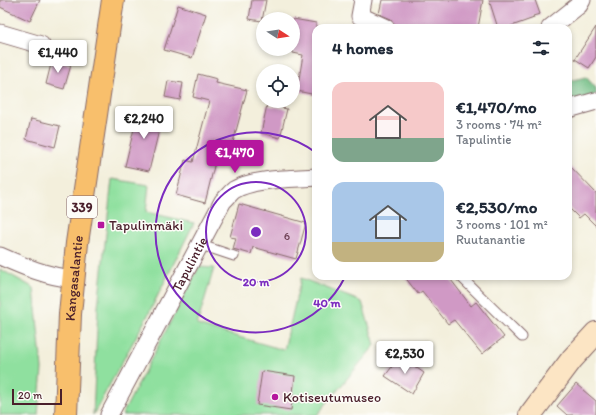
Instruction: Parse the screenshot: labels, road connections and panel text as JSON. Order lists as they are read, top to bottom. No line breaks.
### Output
{"streets":{"main road":["339","Kangasalantie"],"street":["Tapulintie"]},"places":{"transit":["Tapulinmäki"],"other":["Kotiseutumuseo"]},"house_numbers":["6"],"scale_bar":"20 m","north":"right","page":{"heading":"4 homes","price":["€1,440","€2,240","€1,470","€2,530"],"list":[{"name":"€1,470/mo","note":"3 rooms · 74 m² · Tapulintie"},{"name":"€2,530/mo","note":"3 rooms · 101 m² · Ruutanantie"}],"scale":"20 m"},"rings":["20 m","40 m"]}
